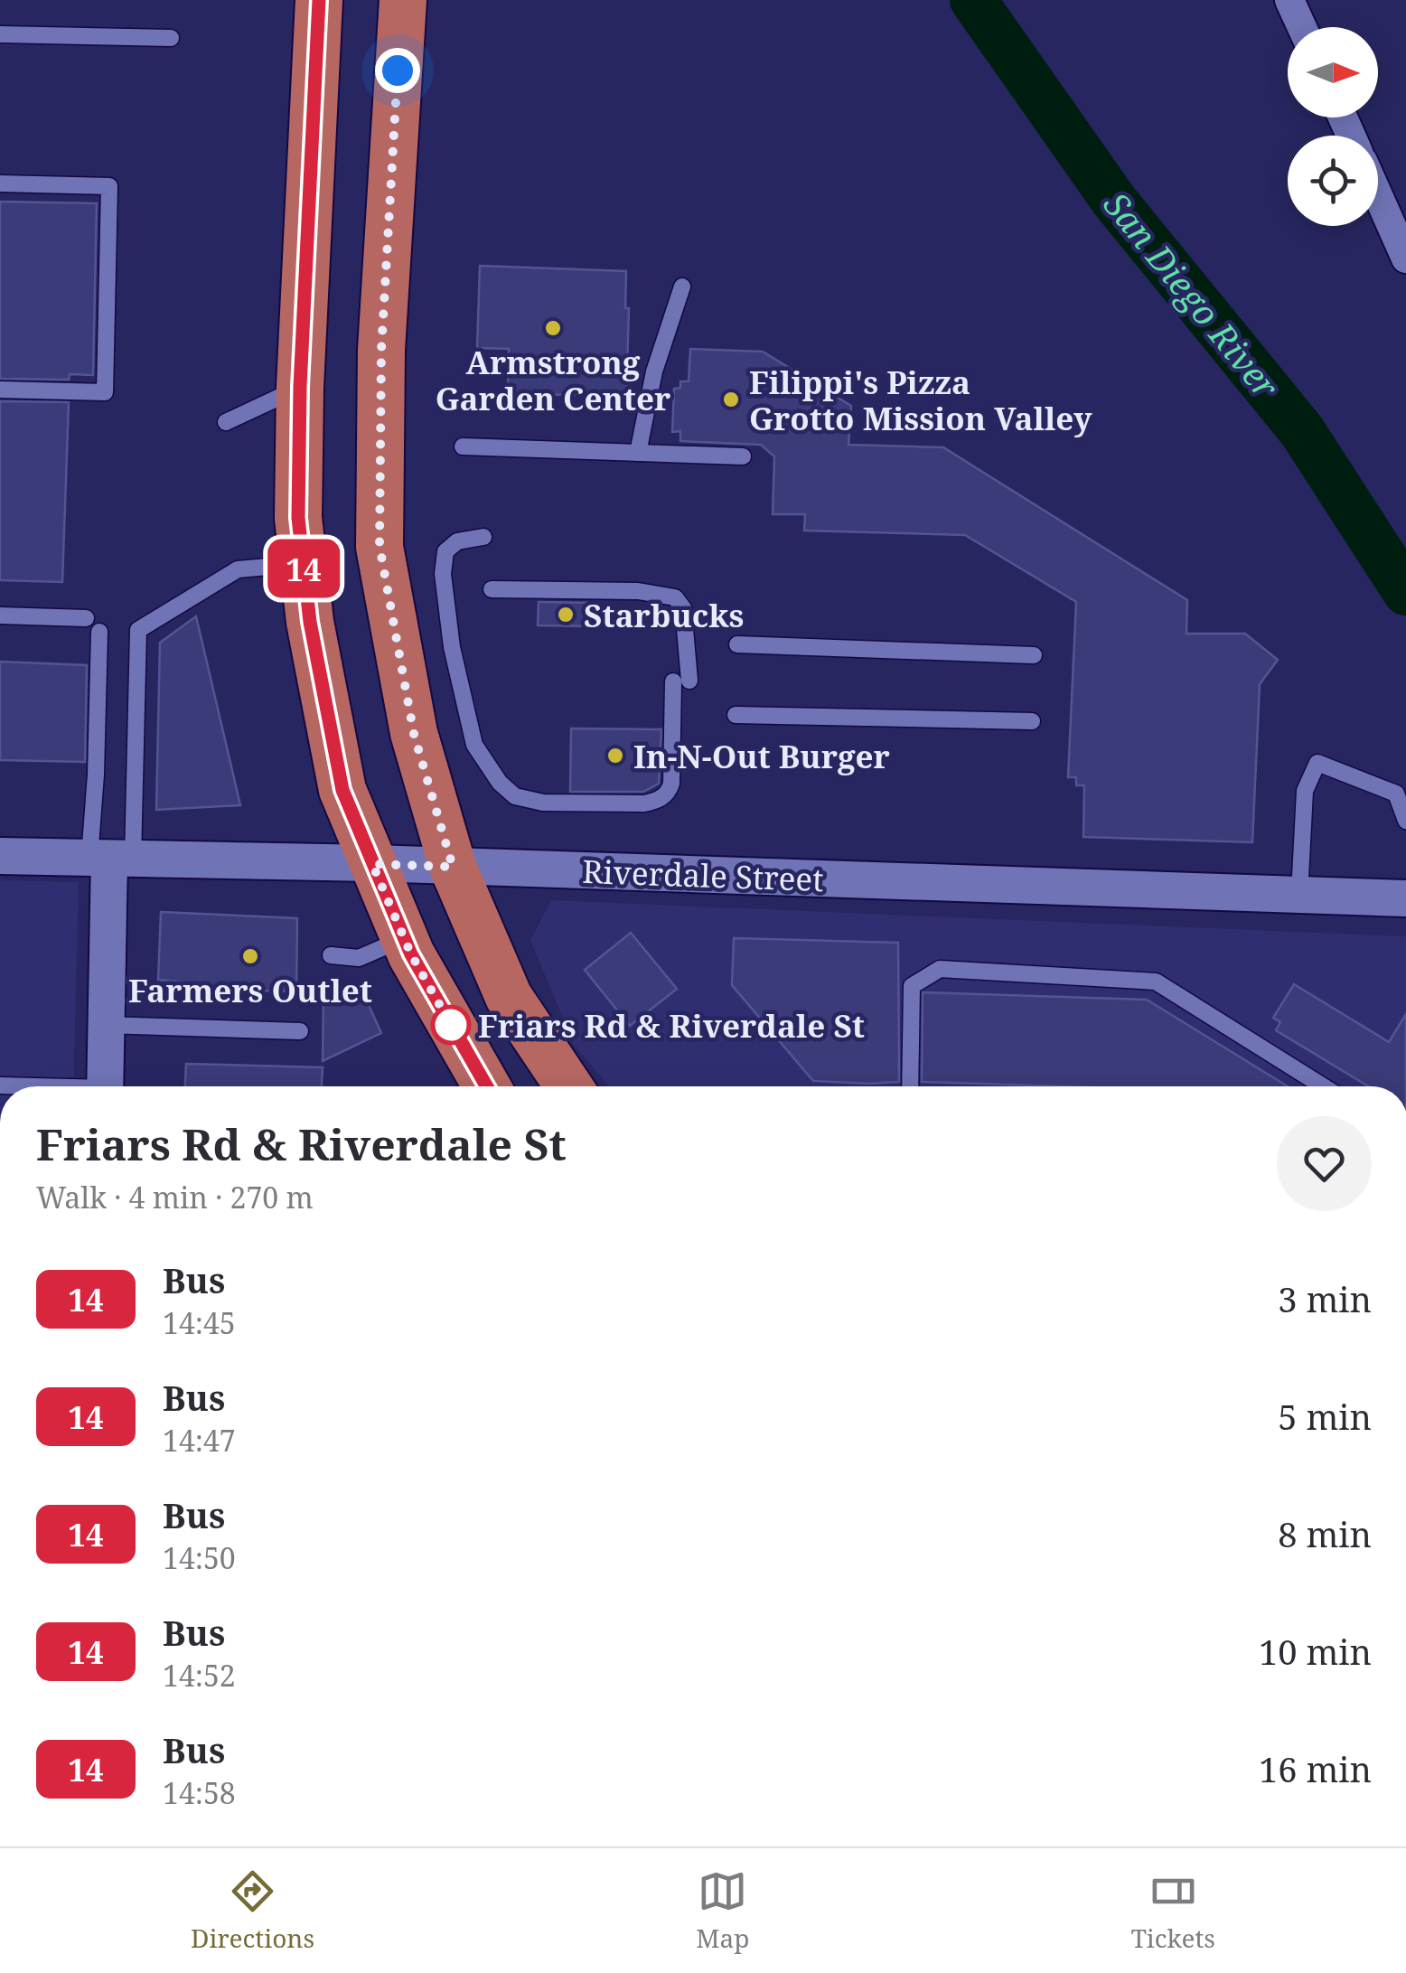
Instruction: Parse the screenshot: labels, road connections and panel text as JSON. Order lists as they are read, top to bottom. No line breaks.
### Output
{"streets":{"street":["Riverdale Street"]},"water":["San Diego River"],"places":["Armstrong Garden Center","Filippi's Pizza Grotto Mission Valley","Starbucks","In-N-Out Burger","Farmers Outlet","Friars Rd & Riverdale St"],"lines":["bus line 14"],"north":"right","page":{"on_map":"14","heading":["Friars Rd & Riverdale St","Walk · 4 min · 270 m"],"list":[{"mark":"14","name":"Bus","note":"14:45","value":"3 min"},{"mark":"14","name":"Bus","note":"14:47","value":"5 min"},{"mark":"14","name":"Bus","note":"14:50","value":"8 min"},{"mark":"14","name":"Bus","note":"14:52","value":"10 min"},{"mark":"14","name":"Bus","note":"14:58","value":"16 min"}],"tabs":["Directions","Map","Tickets"]}}
